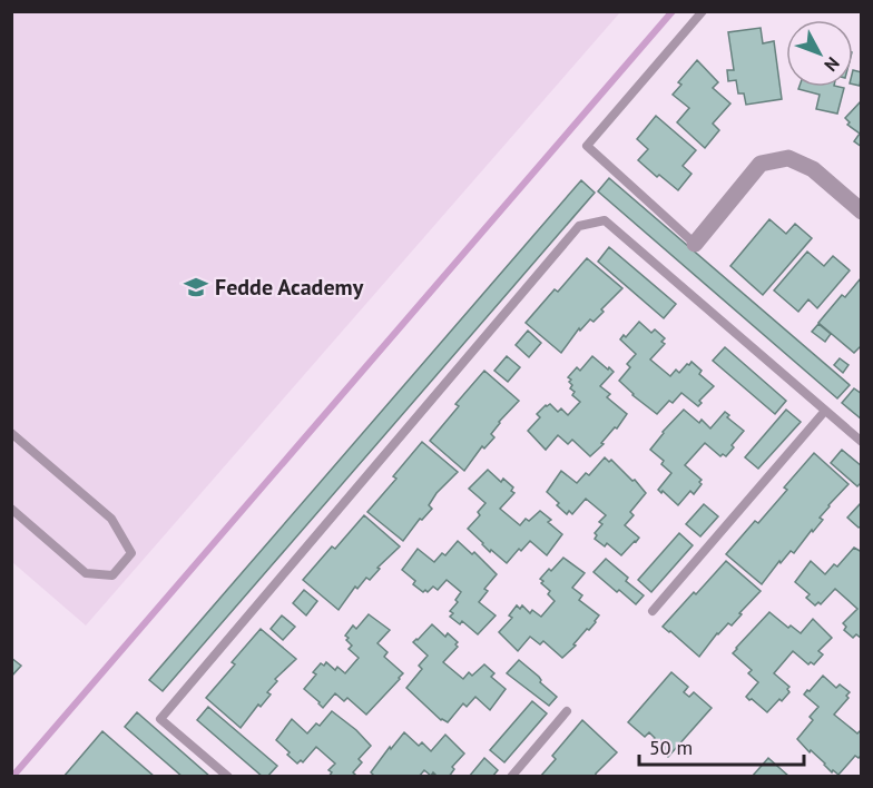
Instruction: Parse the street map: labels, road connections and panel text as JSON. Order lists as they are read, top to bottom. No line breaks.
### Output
{"places":{"school or university":["Fedde Academy"]},"scale_bar":"50 m","north":"bottom right"}
